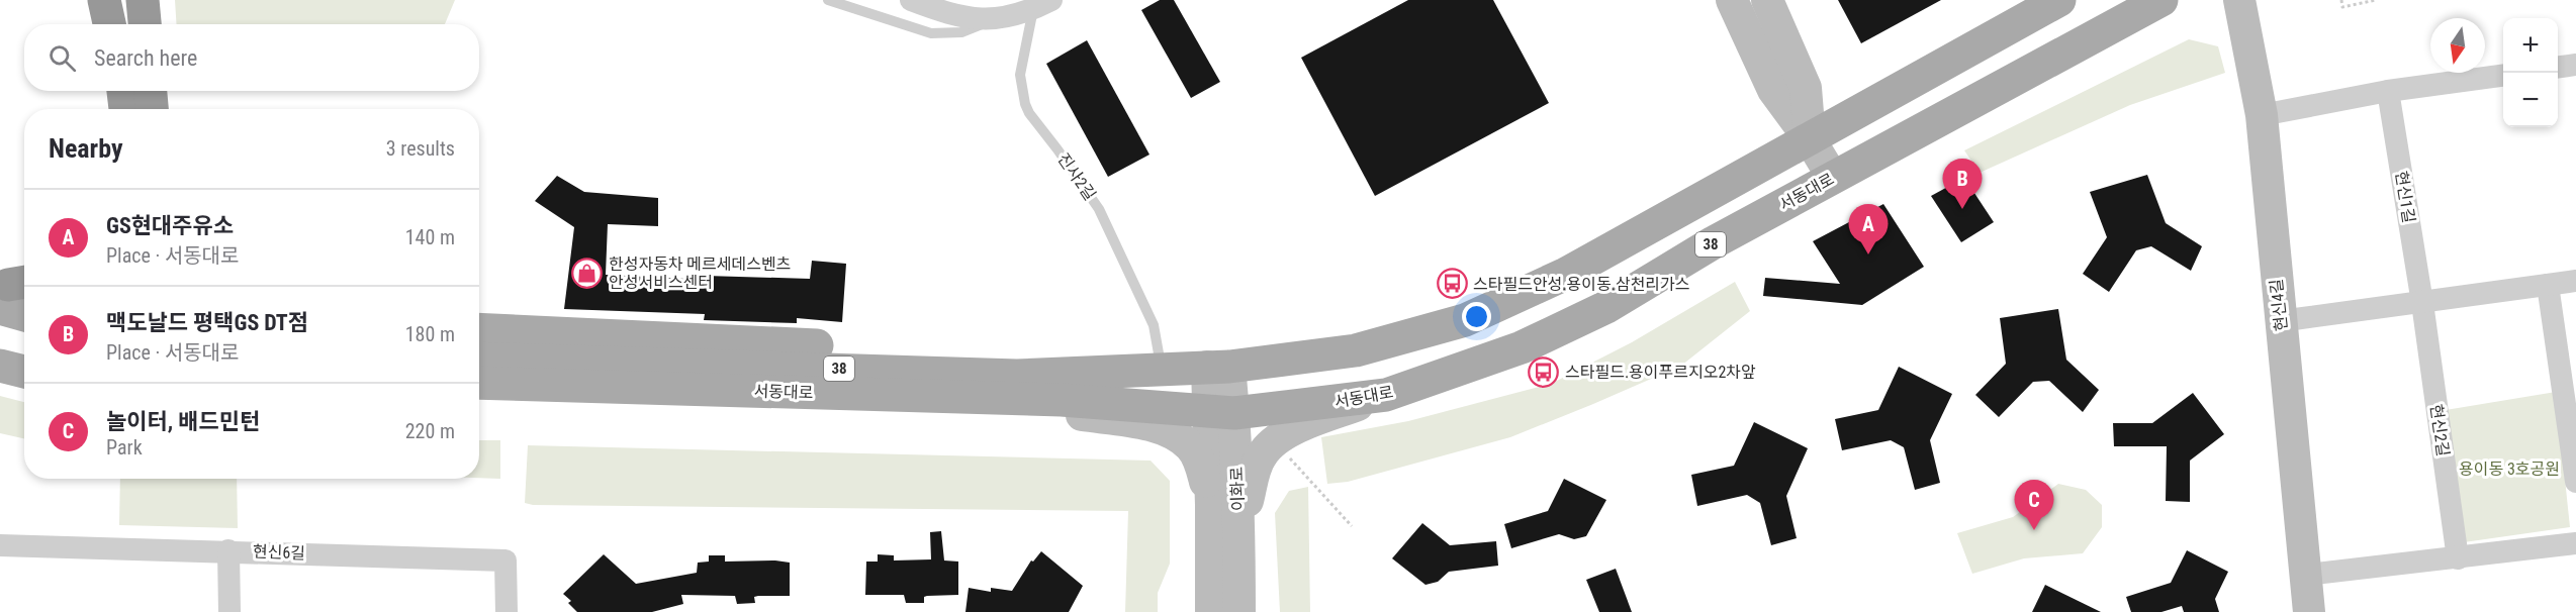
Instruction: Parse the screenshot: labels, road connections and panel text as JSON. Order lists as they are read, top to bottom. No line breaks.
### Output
{"streets":{"main road":["서동대로","38"],"street":["현신1길","현신4길","현신2길","이화로","현신6길"],"lane":["진사2길"]},"crossings":[["서동대로","이화로"],["현신1길","현신2길"]],"parks":["용이동 3호공원"],"places":{"shop":["한성자동차 메르세데스벤츠 안성서비스센터"],"bus stop":["스타필드안성.용이동.삼천리가스","스타필드.용이푸르지오2차앞"]},"north":"bottom","page":{"map_buttons":["+","−"],"search":"Search here","heading":["Nearby","3 results"],"pins":["B","A","C"],"list":[{"mark":"A","name":"GS현대주유소","note":"Place · 서동대로","value":"140 m"},{"mark":"B","name":"맥도날드 평택GS DT점","note":"Place · 서동대로","value":"180 m"},{"mark":"C","name":"놀이터, 배드민턴","note":"Park","value":"220 m"}]}}
